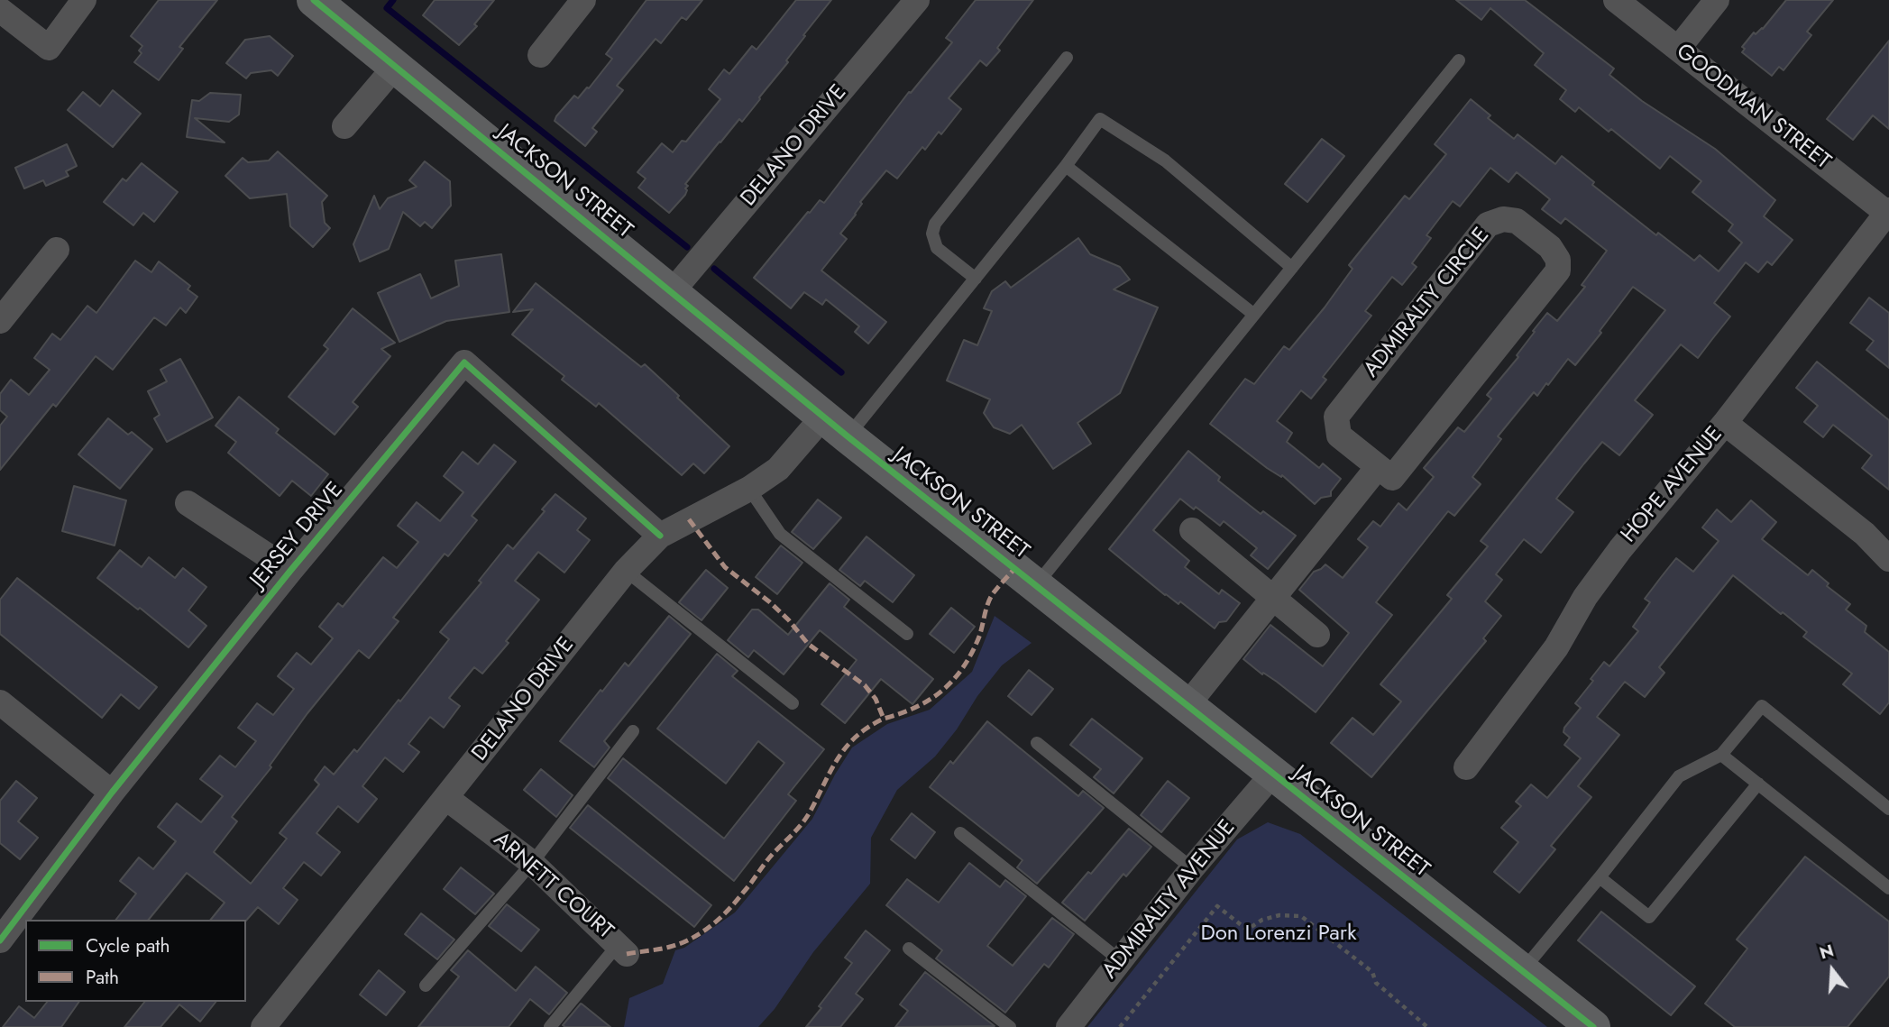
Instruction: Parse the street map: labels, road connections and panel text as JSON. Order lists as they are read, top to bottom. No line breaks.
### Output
{"streets":{"main road":["JACKSON STREET"],"street":["GOODMAN STREET","DELANO DRIVE","ADMIRALTY CIRCLE","HOPE AVENUE","JERSEY DRIVE","ARNETT COURT","ADMIRALTY AVENUE"]},"crossings":[["GOODMAN STREET","HOPE AVENUE"],["DELANO DRIVE","JACKSON STREET"],["DELANO DRIVE","JERSEY DRIVE"],["DELANO DRIVE","ARNETT COURT"],["JACKSON STREET","ADMIRALTY AVENUE"]],"parks":["Don Lorenzi Park"],"legend":["Cycle path","Path"],"north":"top"}
